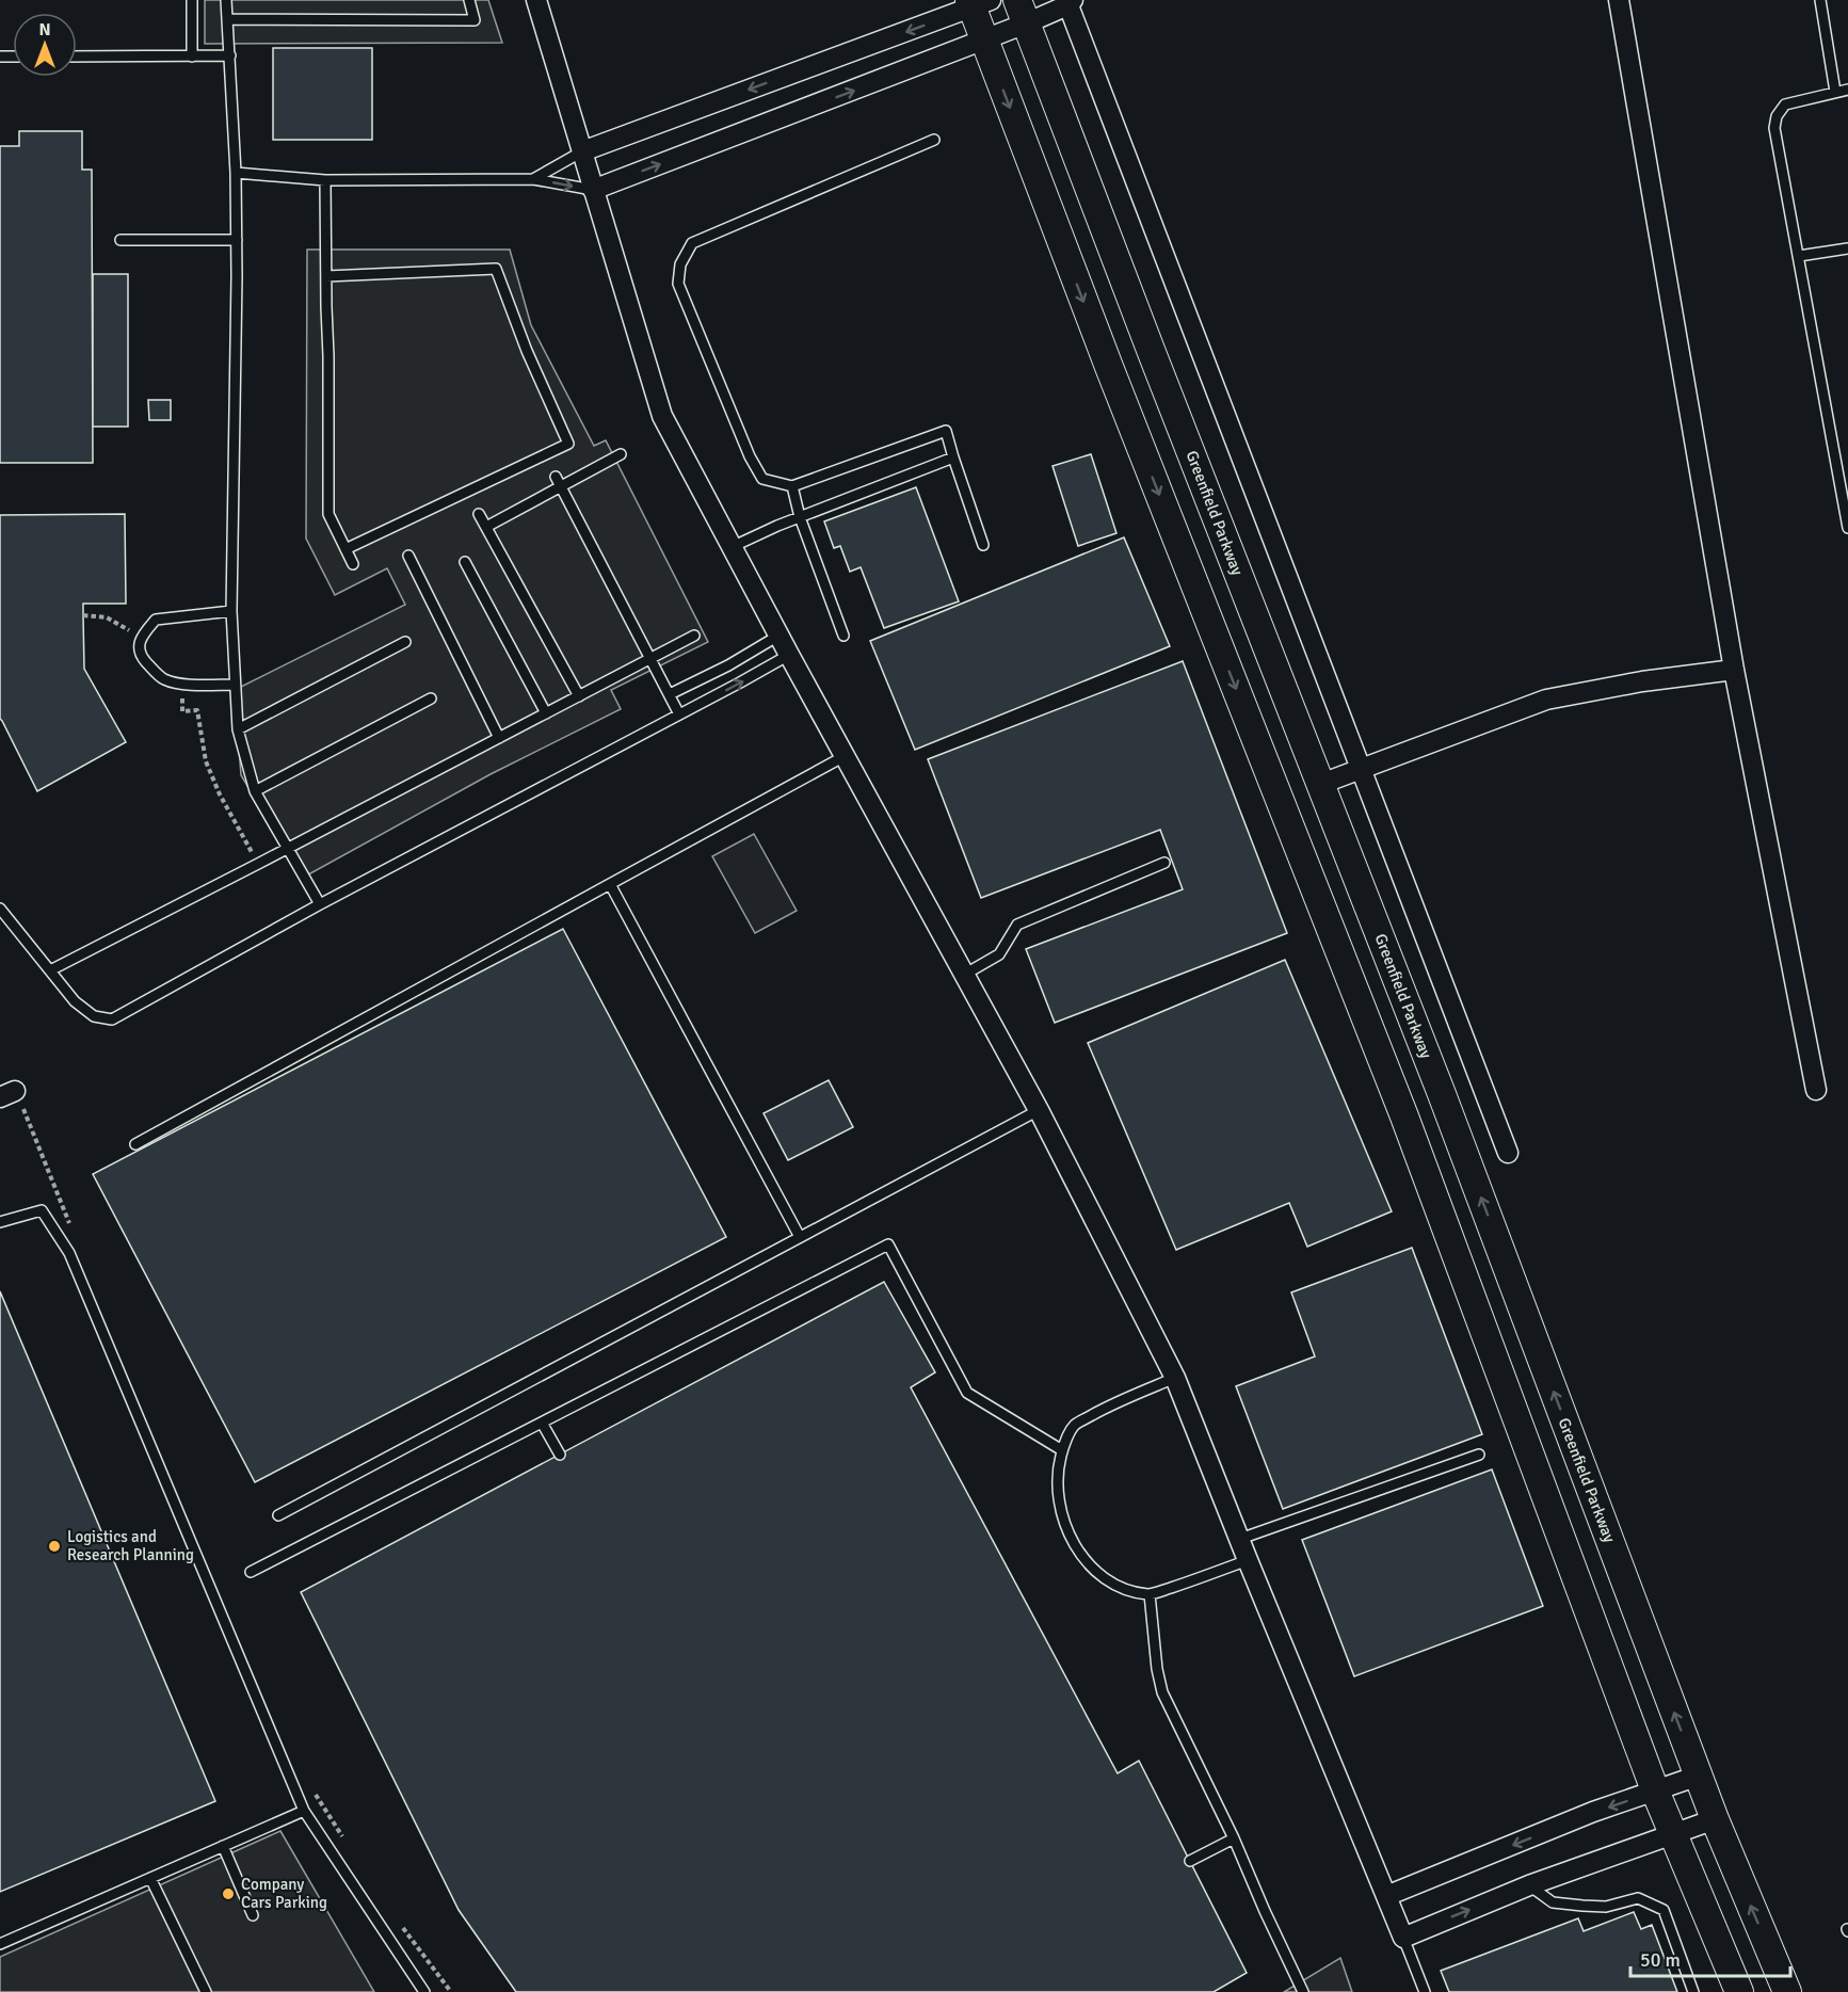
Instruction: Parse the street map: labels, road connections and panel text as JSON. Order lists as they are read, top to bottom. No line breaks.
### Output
{"streets":{"main road":["Greenfield Parkway"]},"places":["Logistics and Research Planning","Company Cars Parking"],"scale_bar":"50 m","north":"top"}
